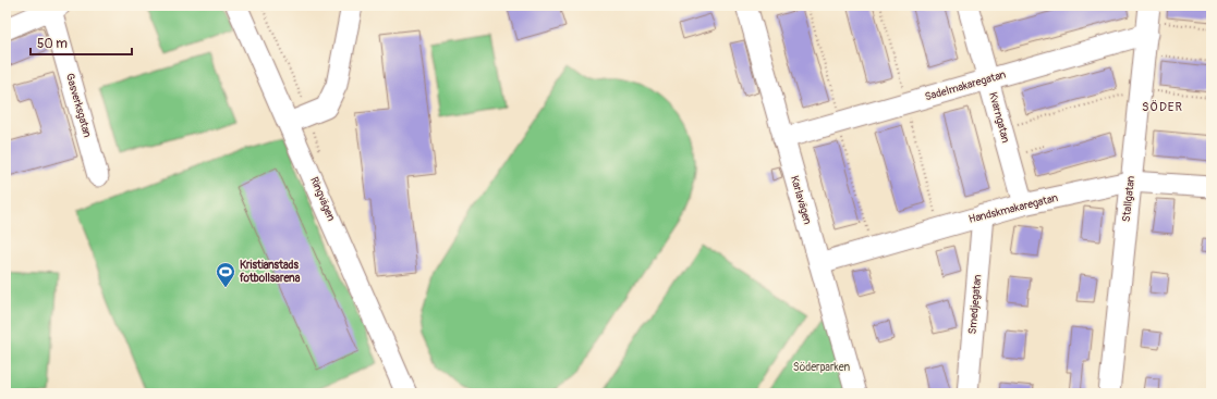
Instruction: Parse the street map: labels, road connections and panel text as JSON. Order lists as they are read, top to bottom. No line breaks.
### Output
{"streets":{"street":["Sadelmakaregatan","Gasverksgatan","Kvarngatan","Ringvägen","Stallgatan","Karlavägen","Handskmakaregatan","Smedjegatan"]},"crossings":[["Sadelmakaregatan","Kvarngatan"],["Sadelmakaregatan","Stallgatan"],["Sadelmakaregatan","Karlavägen"],["Kvarngatan","Handskmakaregatan"],["Stallgatan","Handskmakaregatan"],["Karlavägen","Handskmakaregatan"],["Handskmakaregatan","Smedjegatan"]],"districts":["SÖDER"],"parks":["Söderparken"],"places":{"sports":["Kristianstads fotbollsarena"]},"scale_bar":"50 m"}
